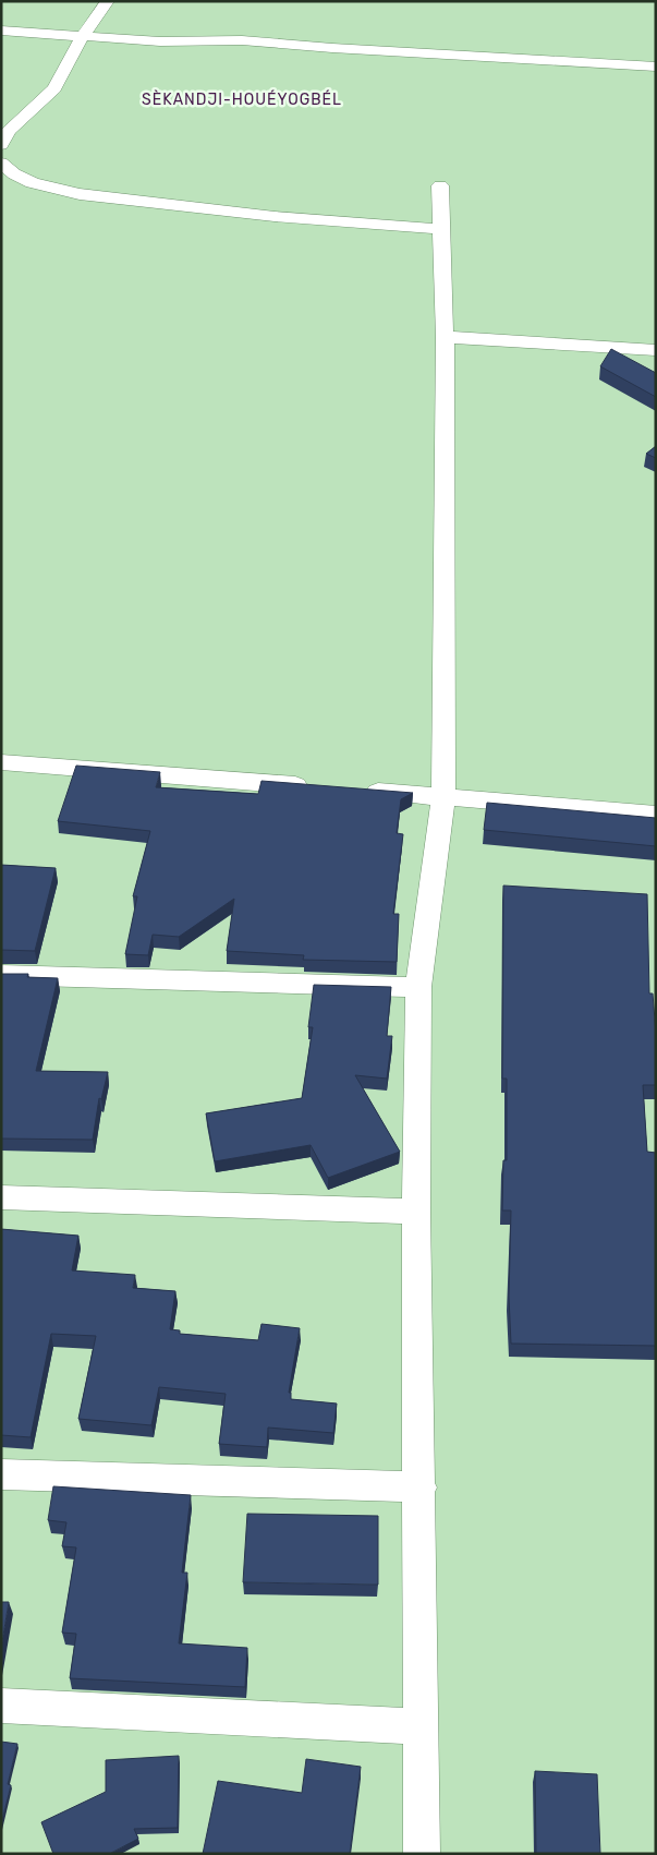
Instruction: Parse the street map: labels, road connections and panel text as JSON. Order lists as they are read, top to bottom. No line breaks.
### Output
{"districts":["SÈKANDJI-HOUÉYOGBÉL"]}
